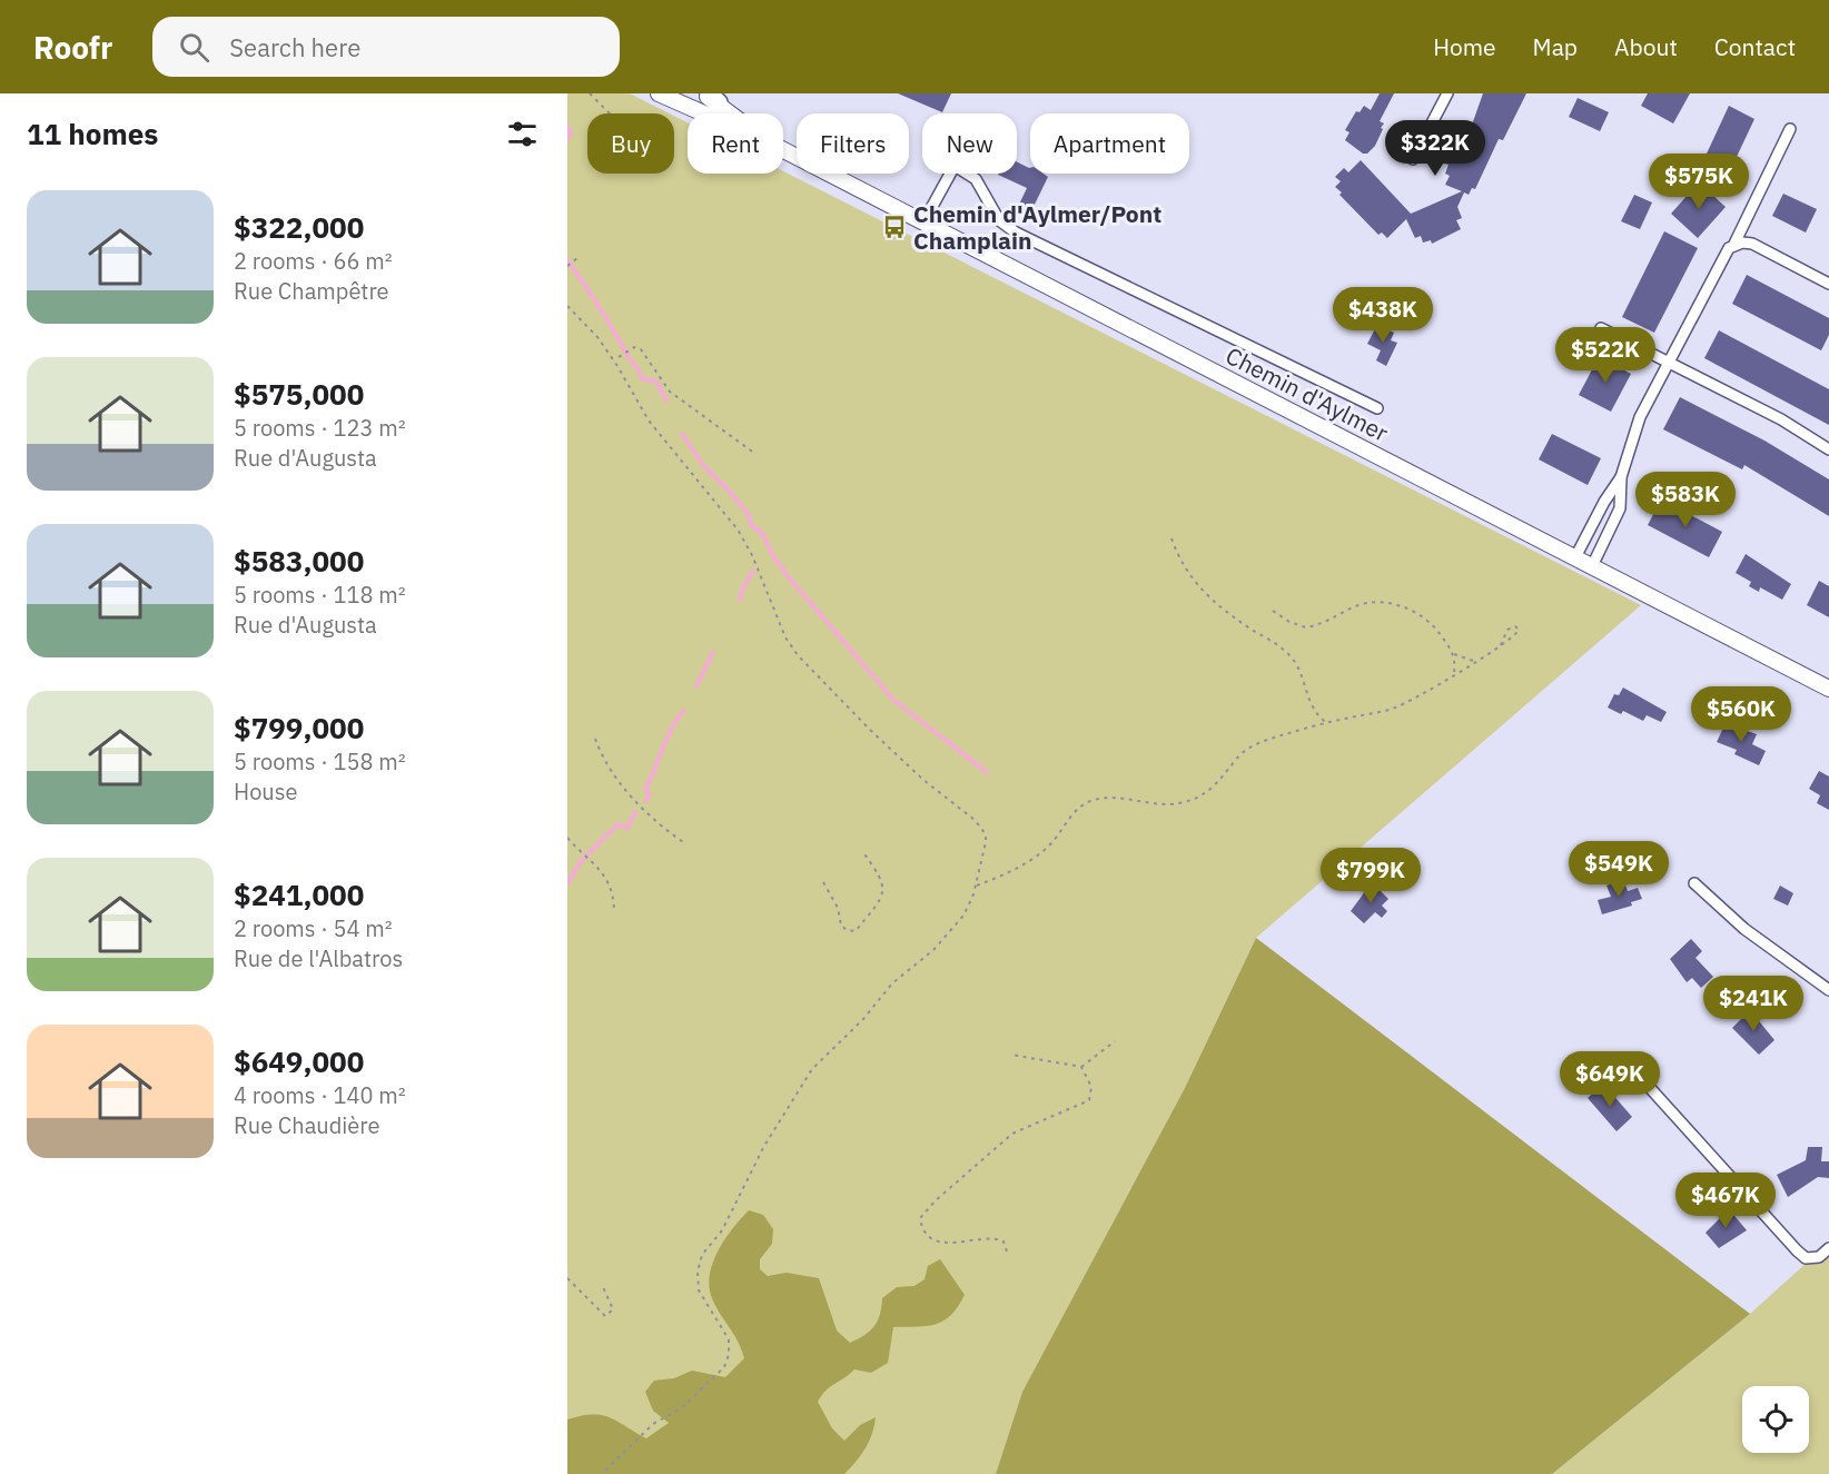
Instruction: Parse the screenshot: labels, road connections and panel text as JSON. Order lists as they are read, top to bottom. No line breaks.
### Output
{"streets":{"main road":["Chemin d'Aylmer"]},"places":{"bus stop":["Chemin d'Aylmer/Pont Champlain"]},"page":{"header":"Roofr","search":"Search here","nav":["Home","Map","About","Contact"],"heading":"11 homes","chip":["Buy","Rent","Filters","New","Apartment"],"price":["$322K","$575K","$438K","$522K","$583K","$560K","$549K","$799K","$241K","$649K","$467K"],"list":[{"name":"$322,000","note":"2 rooms · 66 m² · Rue Champêtre"},{"name":"$575,000","note":"5 rooms · 123 m² · Rue d'Augusta"},{"name":"$583,000","note":"5 rooms · 118 m² · Rue d'Augusta"},{"name":"$799,000","note":"5 rooms · 158 m² · House"},{"name":"$241,000","note":"2 rooms · 54 m² · Rue de l'Albatros"},{"name":"$649,000","note":"4 rooms · 140 m² · Rue Chaudière"}]}}
